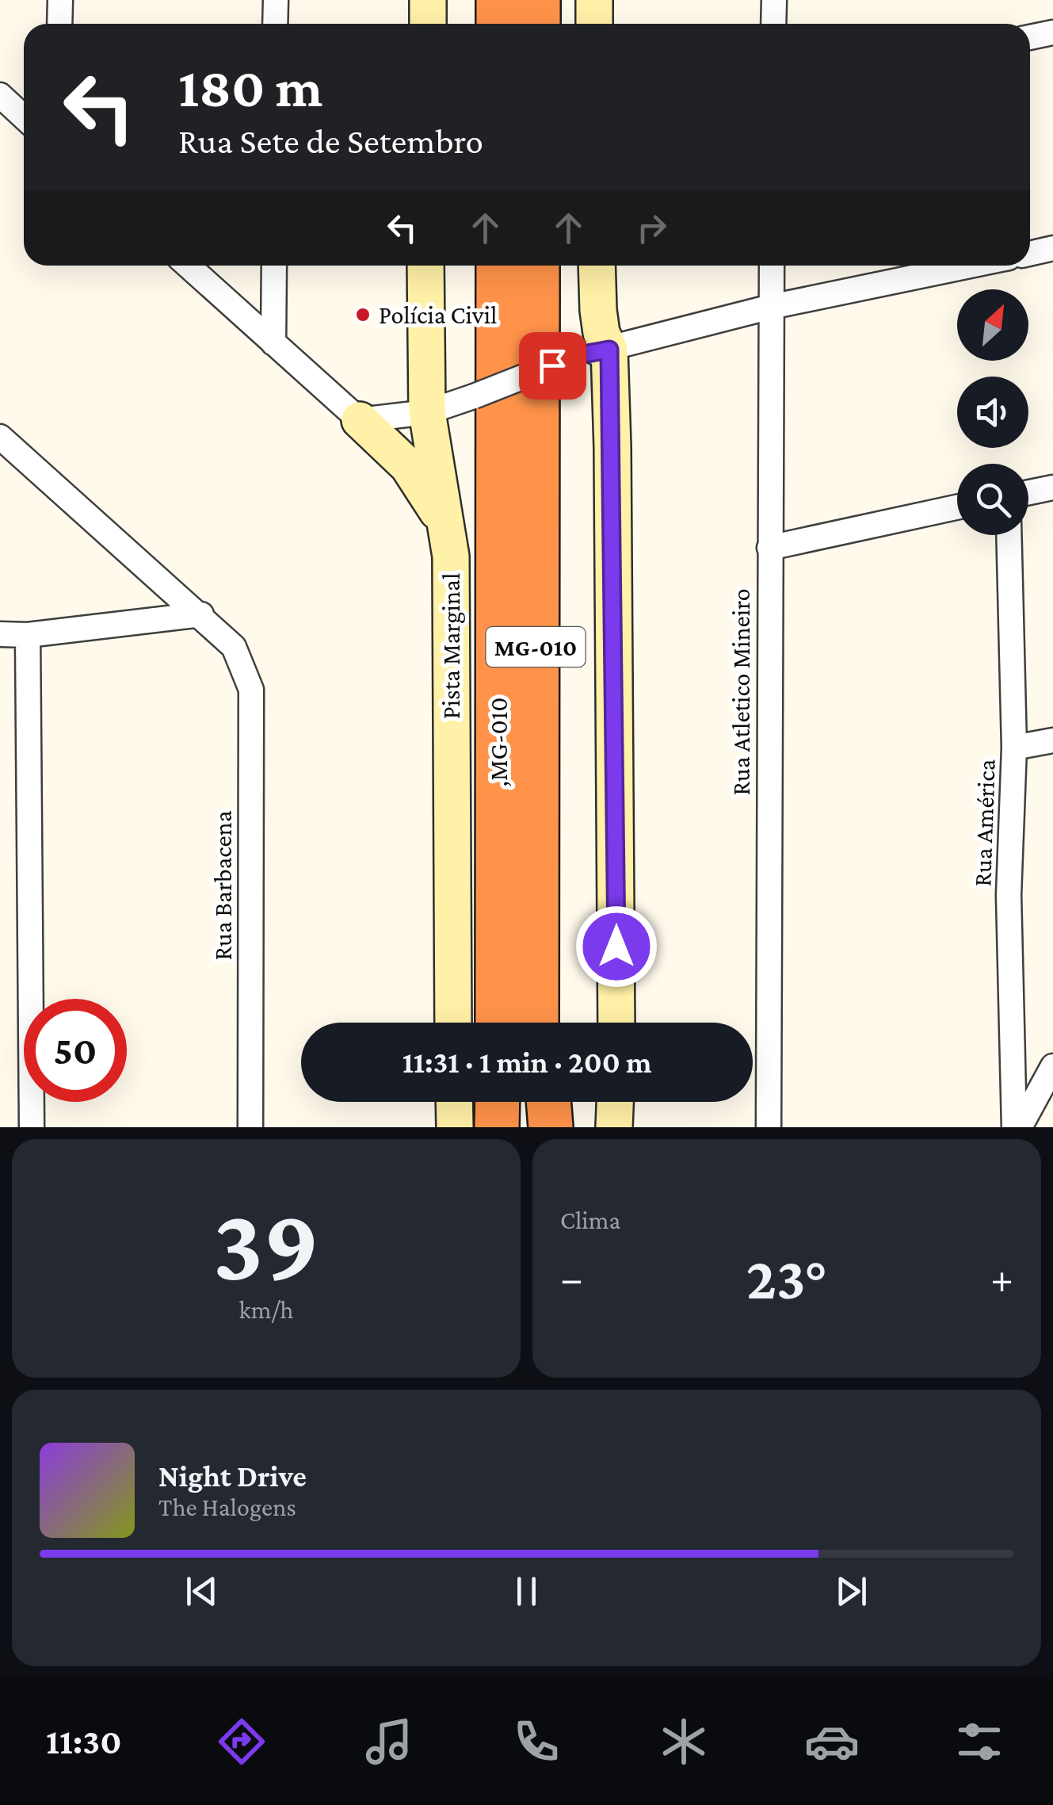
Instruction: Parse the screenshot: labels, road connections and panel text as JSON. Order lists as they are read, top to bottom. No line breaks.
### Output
{"streets":{"highway":["MG-010",",MG-010"],"main road":["Pista Marginal"],"street":["Rua Atletico Mineiro","Rua América","Rua Barbacena"]},"places":["Polícia Civil"],"north":"top right","page":{"turn":["180 m","Rua Sete de Setembro"],"limit":"50","trip":"11:31 · 1 min · 200 m","tile":[["39","km/h"],"Clima"],"heat":["−","23°","+"],"song":["Night Drive","The Halogens"],"tabs":"11:30"}}
